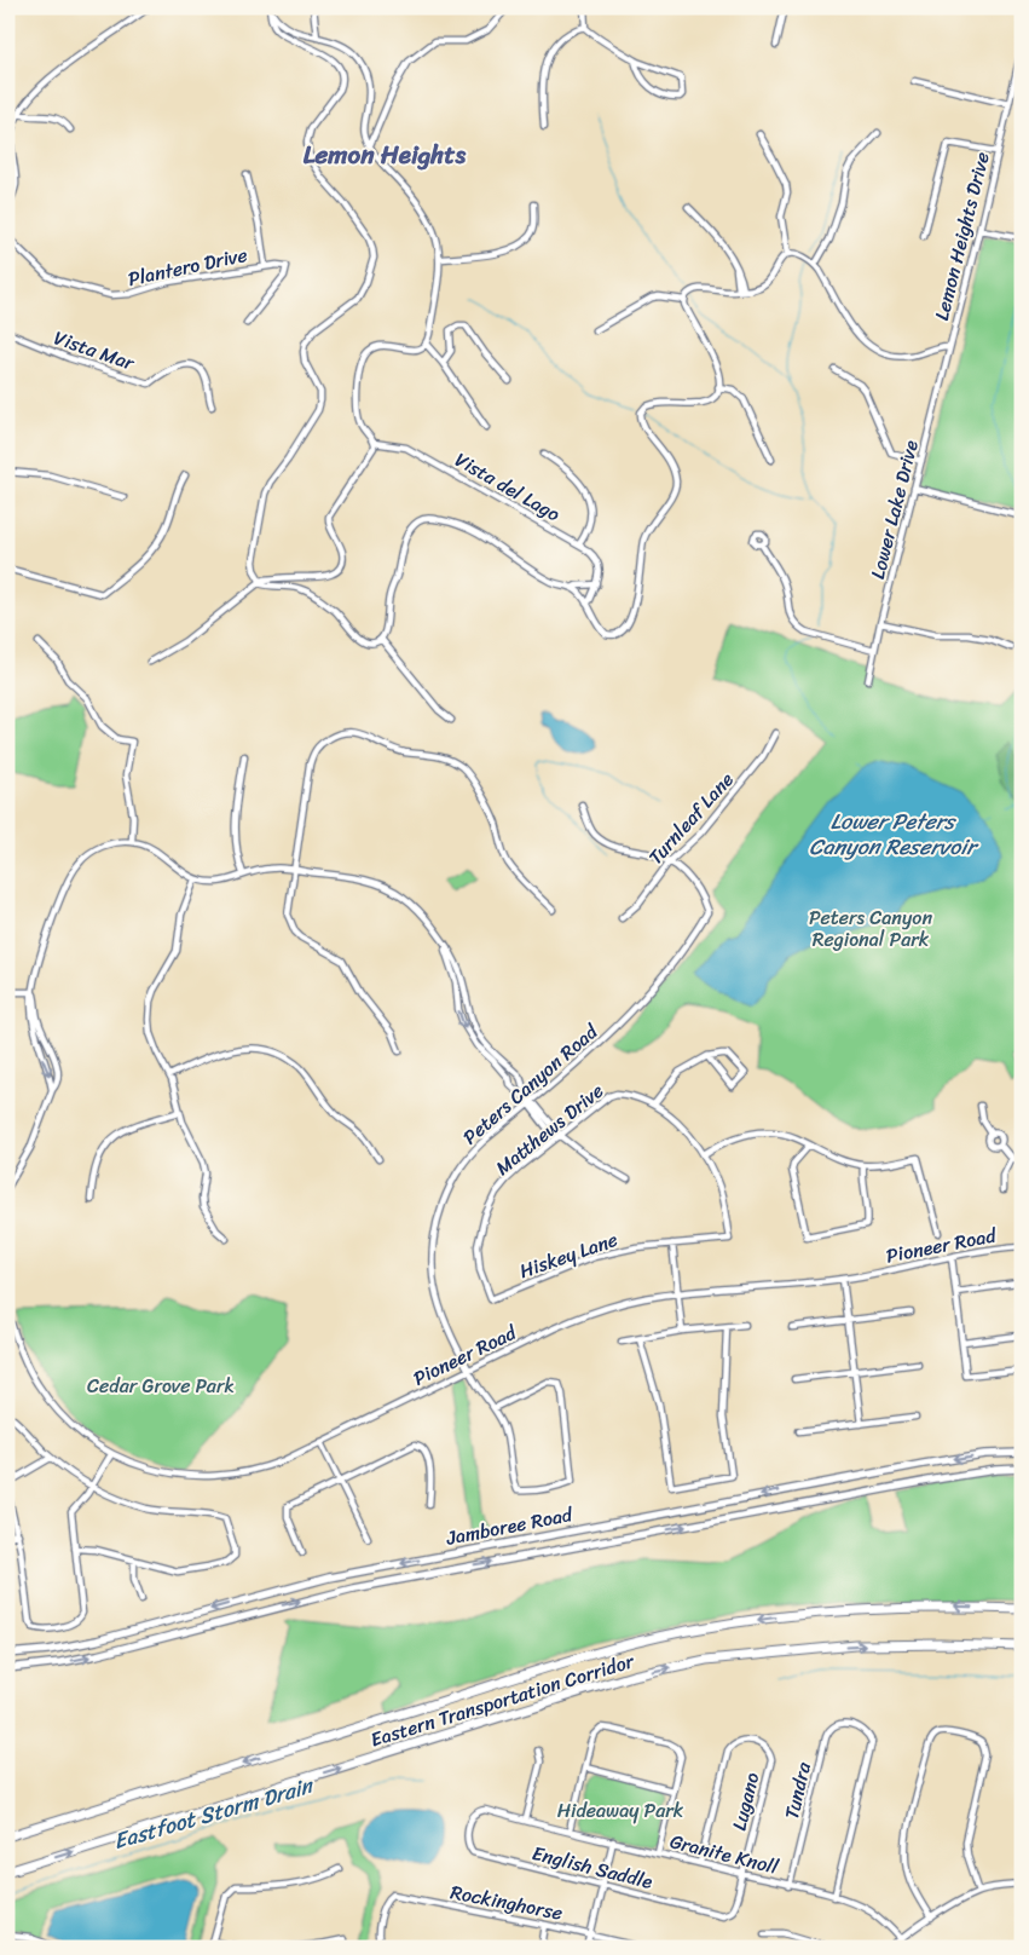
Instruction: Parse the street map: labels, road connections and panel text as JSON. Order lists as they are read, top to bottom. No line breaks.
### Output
{"streets":{"highway":["Eastern Transportation Corridor"],"main road":["Jamboree Road"],"street":["Lemon Heights Drive","Plantero Drive","Vista Mar","Vista del Lago","Lower Lake Drive","Turnleaf Lane","Peters Canyon Road","Matthews Drive","Pioneer Road","Hiskey Lane","Tundra","Lugano","Granite Knoll","English Saddle","Rockinghorse"]},"crossings":[["Lemon Heights Drive","Lower Lake Drive"],["Turnleaf Lane","Peters Canyon Road"],["Peters Canyon Road","Pioneer Road"],["Matthews Drive","Hiskey Lane"],["Tundra","Granite Knoll"],["Lugano","Granite Knoll"],["Lugano","English Saddle"],["Granite Knoll","English Saddle"]],"districts":["Lemon Heights"],"water":["Lower Peters Canyon Reservoir","Eastfoot Storm Drain"],"parks":["Peters Canyon Regional Park","Cedar Grove Park","Hideaway Park"]}
